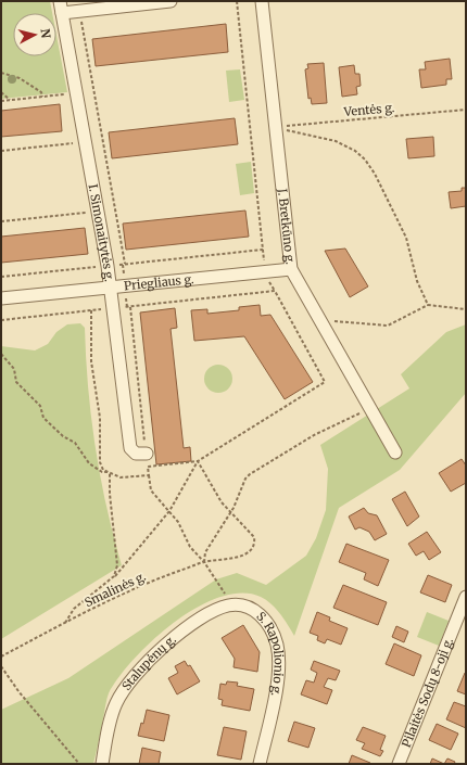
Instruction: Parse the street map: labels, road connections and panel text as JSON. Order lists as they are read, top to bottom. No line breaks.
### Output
{"streets":{"street":["J. Bretkūno g.","I. Simonaitytės g.","Priegliaus g.","S. Rapolionio g.","Stalupėnų g.","Pilaitės Sodų 8-oji g."],"path":["Ventės g.","Smalinės g."]},"crossings":[["Ventės g.","J. Bretkūno g."],["J. Bretkūno g.","Priegliaus g."],["I. Simonaitytės g.","Priegliaus g."],["S. Rapolionio g.","Stalupėnų g."]],"north":"right"}
